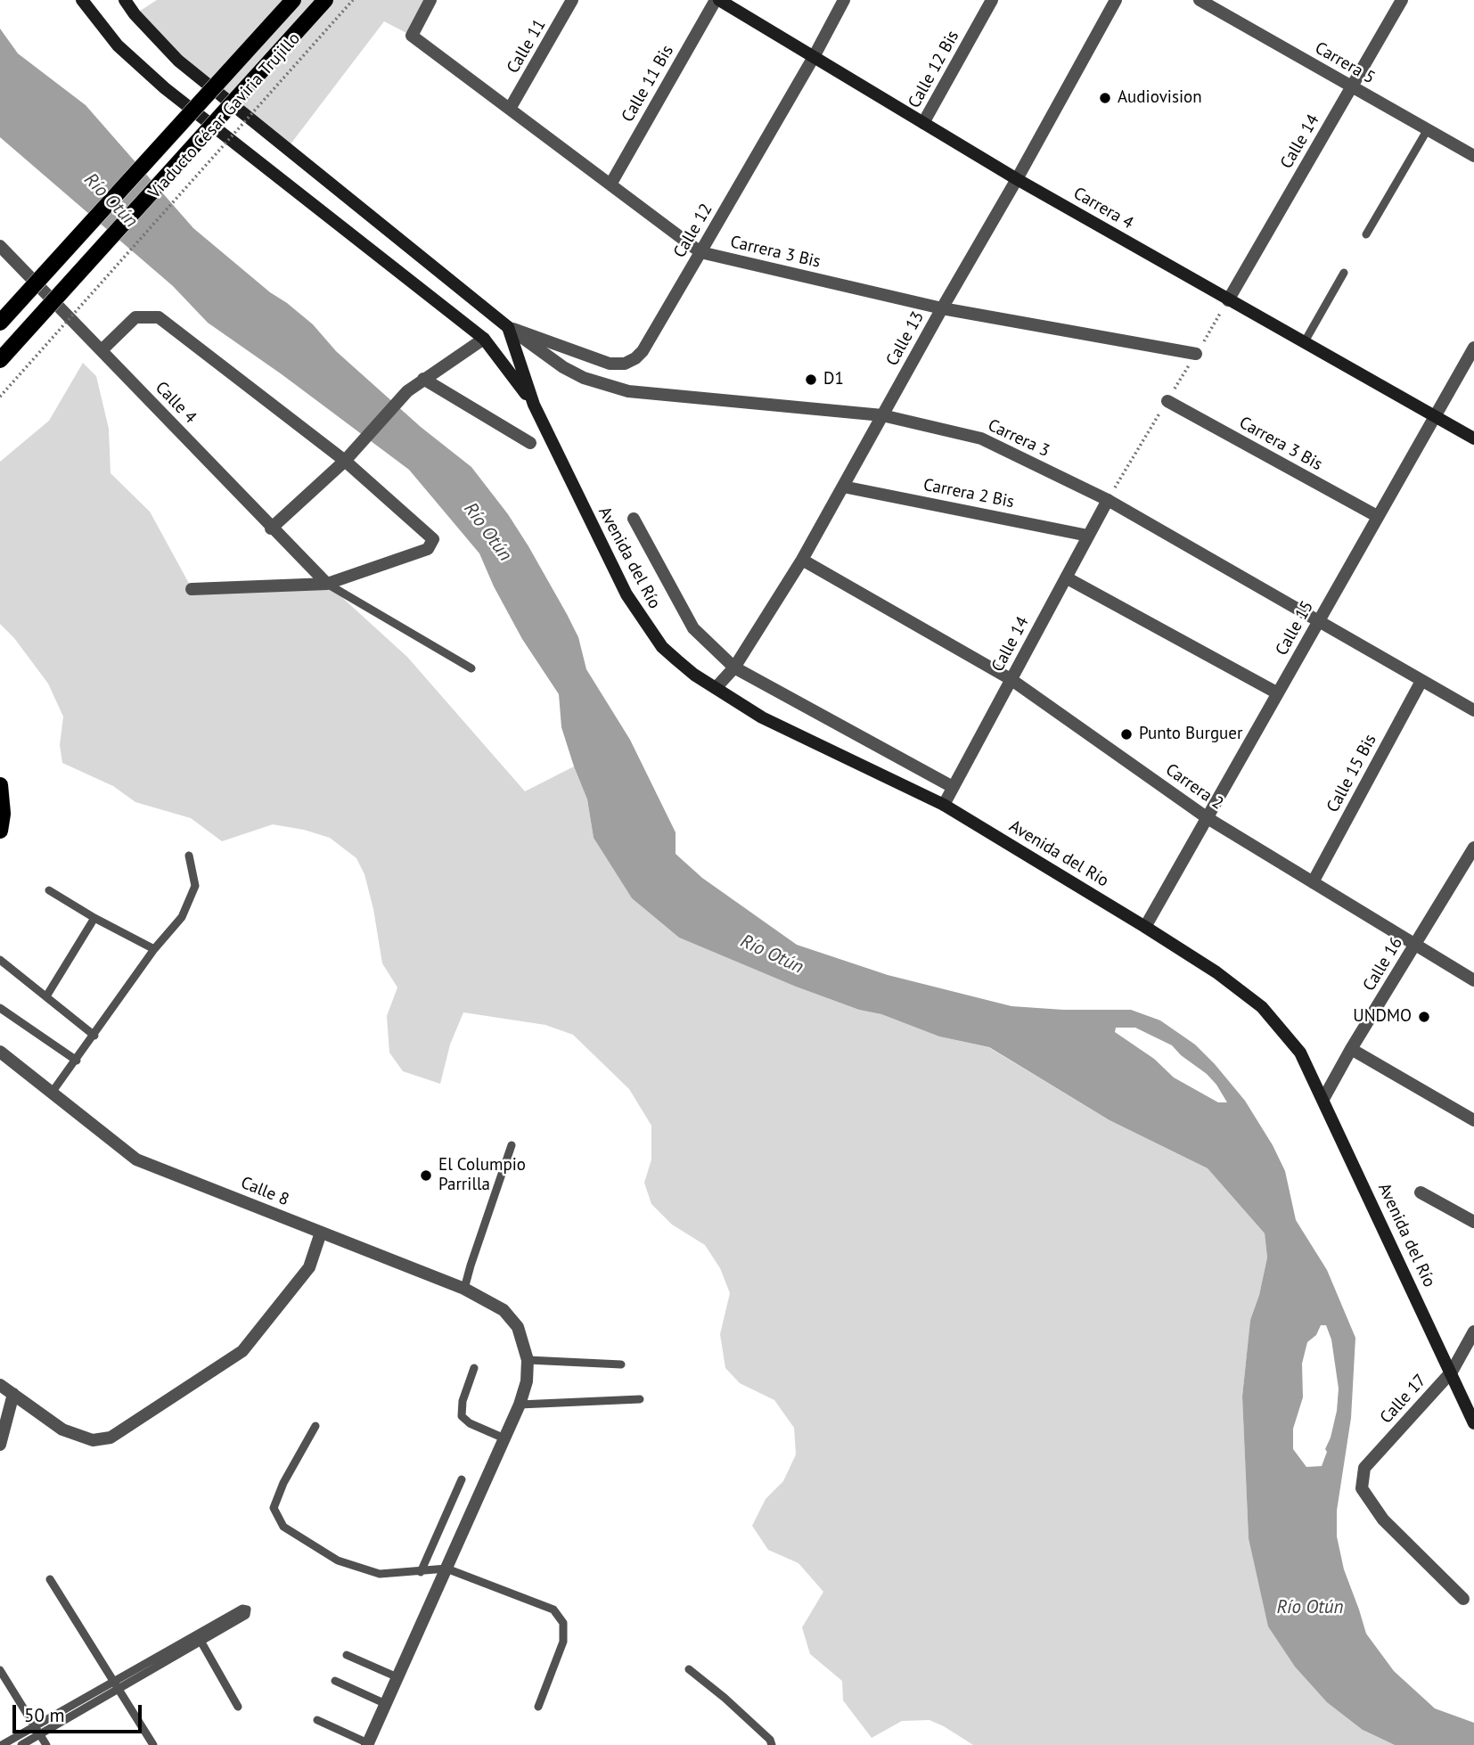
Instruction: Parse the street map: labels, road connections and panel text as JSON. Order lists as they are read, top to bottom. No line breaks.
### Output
{"streets":{"main road":["Viaducto César Gaviria Trujillo","Carrera 4","Avenida del Río"],"street":["Calle 11","Carrera 5","Calle 12 Bis","Calle 11 Bis","Calle 14","Calle 12","Carrera 3 Bis","Calle 13","Calle 4","Carrera 3","Carrera 2 Bis","Calle 15","Calle 15 Bis","Carrera 2","Calle 16","Calle 8","Calle 17"]},"crossings":[["Calle 11","Carrera 3 Bis"],["Carrera 5","Calle 14"],["Calle 12 Bis","Carrera 4"],["Calle 11 Bis","Carrera 4"],["Calle 11 Bis","Carrera 3 Bis"],["Calle 14","Carrera 4"],["Calle 14","Carrera 3"],["Calle 14","Carrera 2 Bis"],["Calle 14","Avenida del Río"],["Calle 14","Carrera 2"],["Carrera 4","Calle 12"],["Carrera 4","Calle 13"],["Carrera 4","Calle 15"],["Calle 12","Carrera 3 Bis"],["Calle 12","Carrera 3"],["Carrera 3 Bis","Calle 13"],["Carrera 3 Bis","Calle 15"],["Calle 13","Carrera 3"],["Calle 13","Carrera 2 Bis"],["Calle 13","Avenida del Río"],["Calle 13","Carrera 2"],["Carrera 3","Calle 15"],["Carrera 3","Calle 15 Bis"],["Avenida del Río","Calle 15"],["Avenida del Río","Calle 16"],["Avenida del Río","Calle 17"],["Calle 15","Carrera 2"],["Calle 15 Bis","Carrera 2"],["Carrera 2","Calle 16"]],"water":["Río Otún"],"places":["Audiovision","D1","Punto Burguer","UNDMO","El Columpio Parrilla"],"scale_bar":"50 m"}
